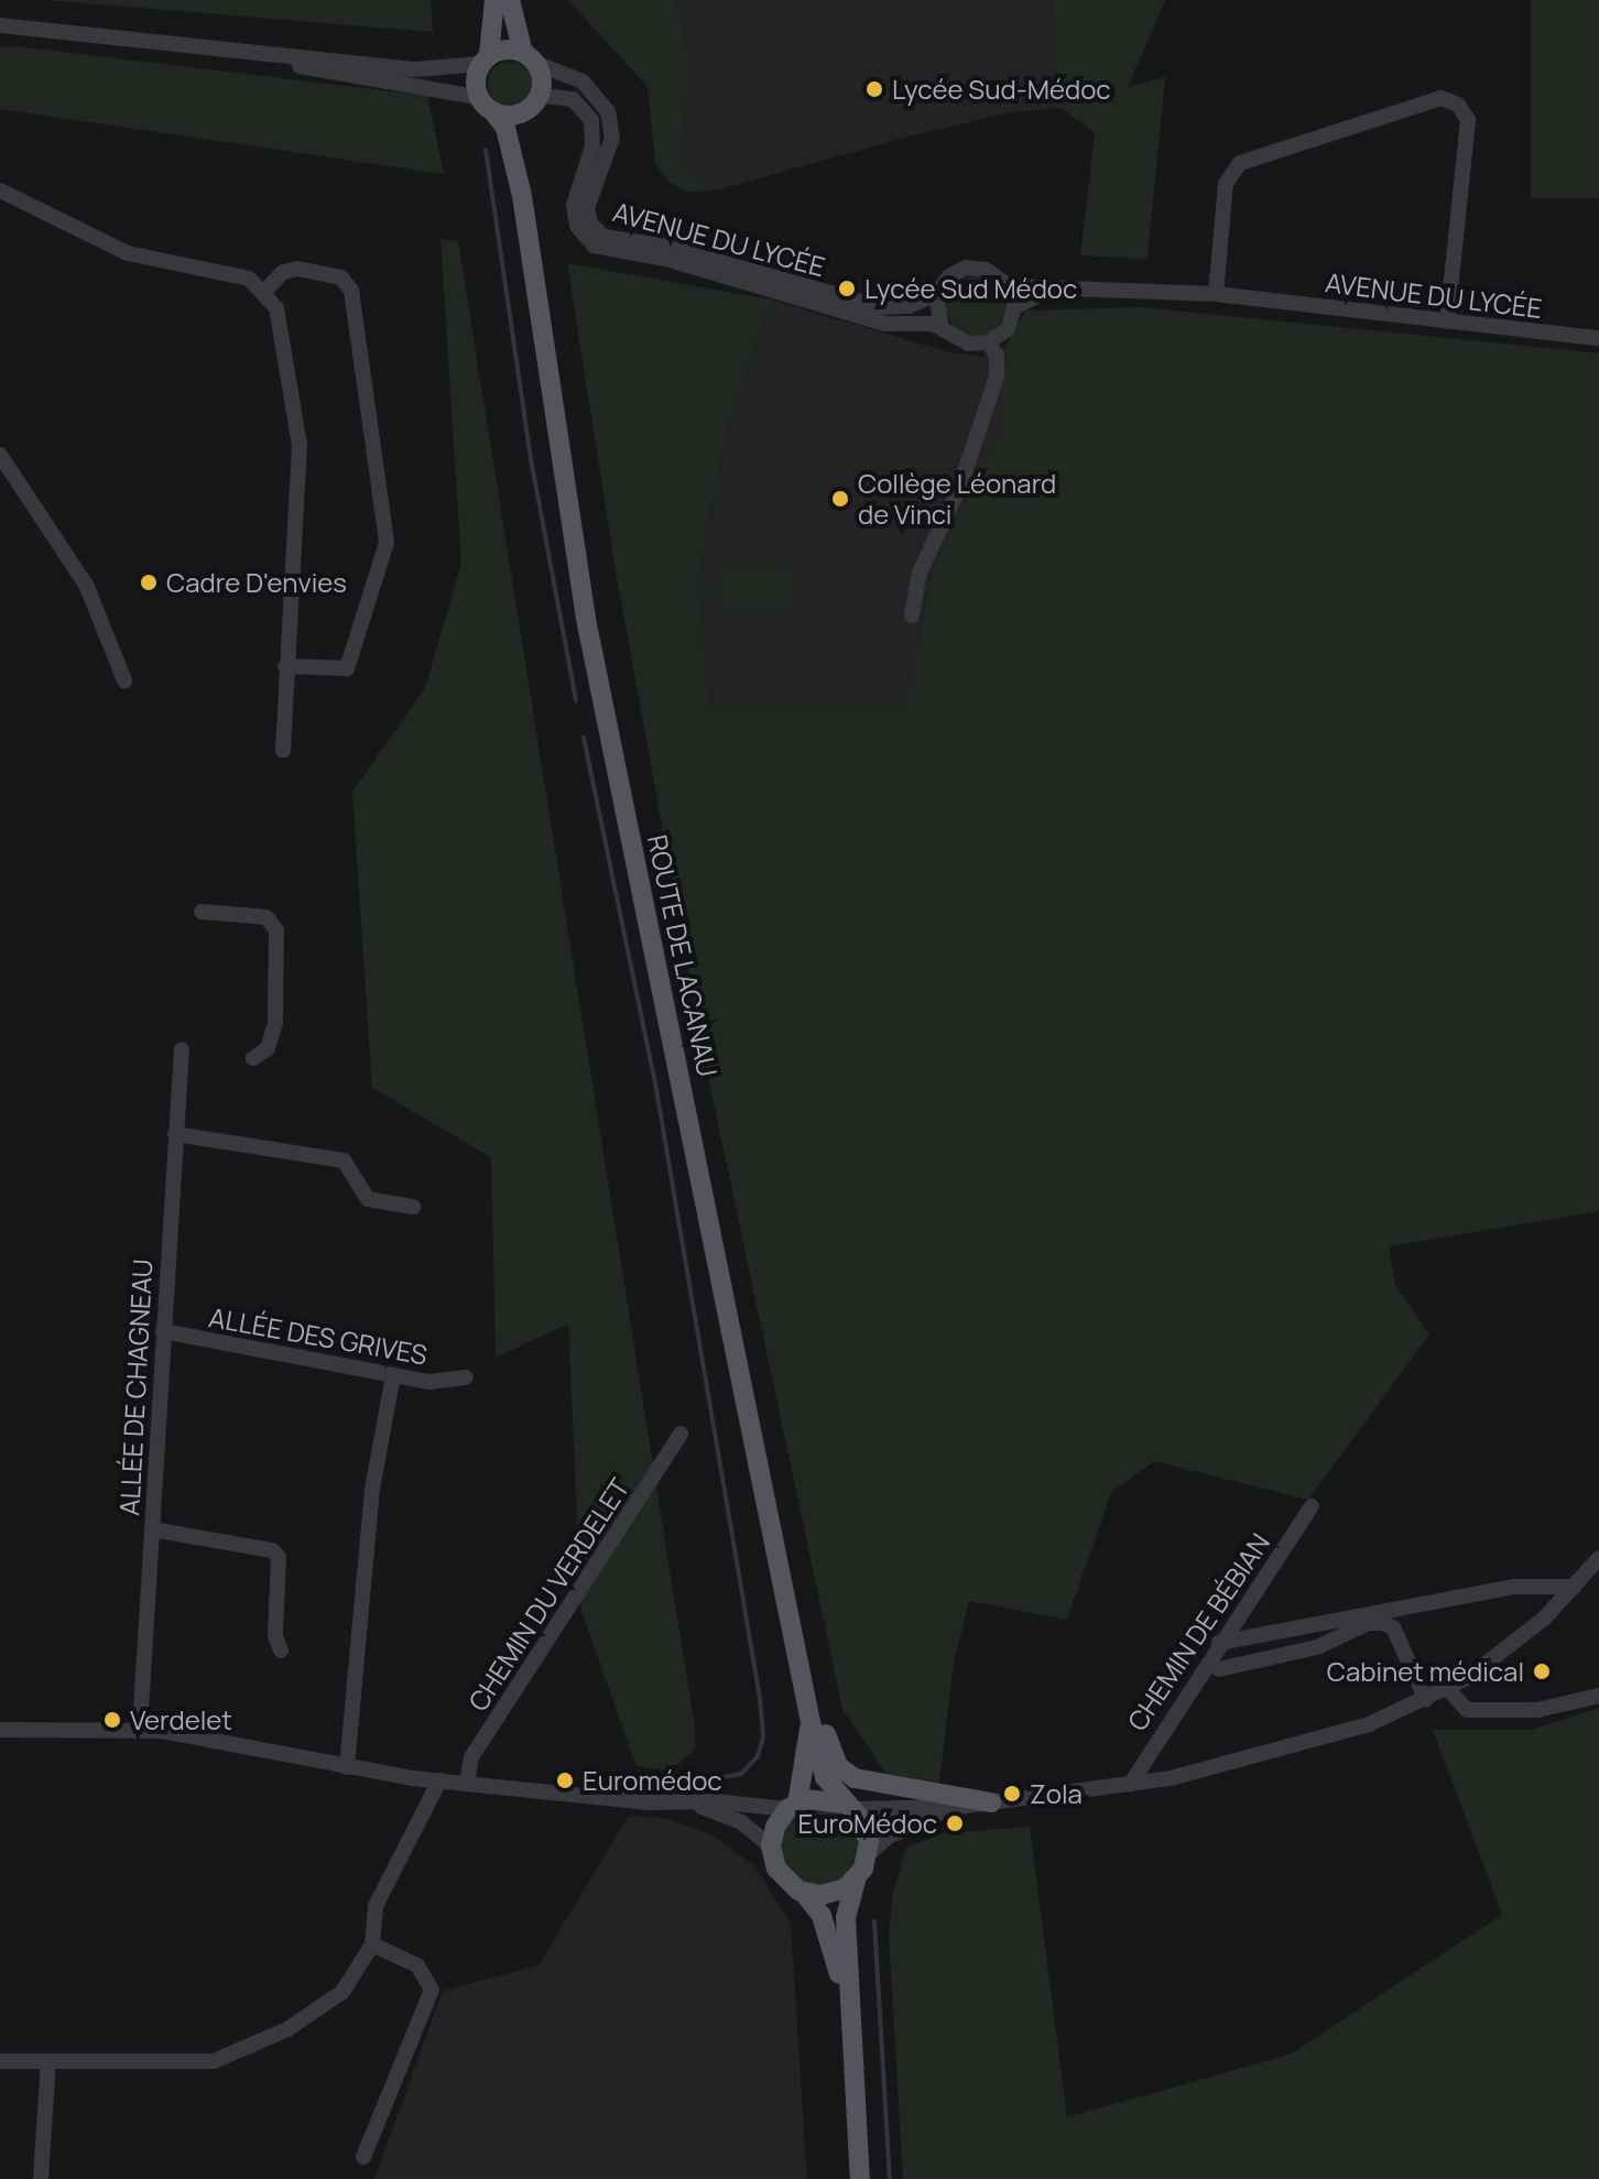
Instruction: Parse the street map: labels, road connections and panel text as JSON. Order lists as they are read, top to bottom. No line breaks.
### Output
{"streets":{"main road":["ROUTE DE LACANAU"],"street":["AVENUE DU LYCÉE","ALLÉE DES GRIVES","ALLÉE DE CHAGNEAU","CHEMIN DU VERDELET","CHEMIN DE BÉBIAN"]},"crossings":[["AVENUE DU LYCÉE","ROUTE DE LACANAU"],["ALLÉE DES GRIVES","ALLÉE DE CHAGNEAU"]],"places":["Lycée Sud-Médoc","Lycée Sud Médoc","Collège Léonard de Vinci","Cadre D'envies","Cabinet médical","Verdelet","Euromédoc","Zola","EuroMédoc"]}
